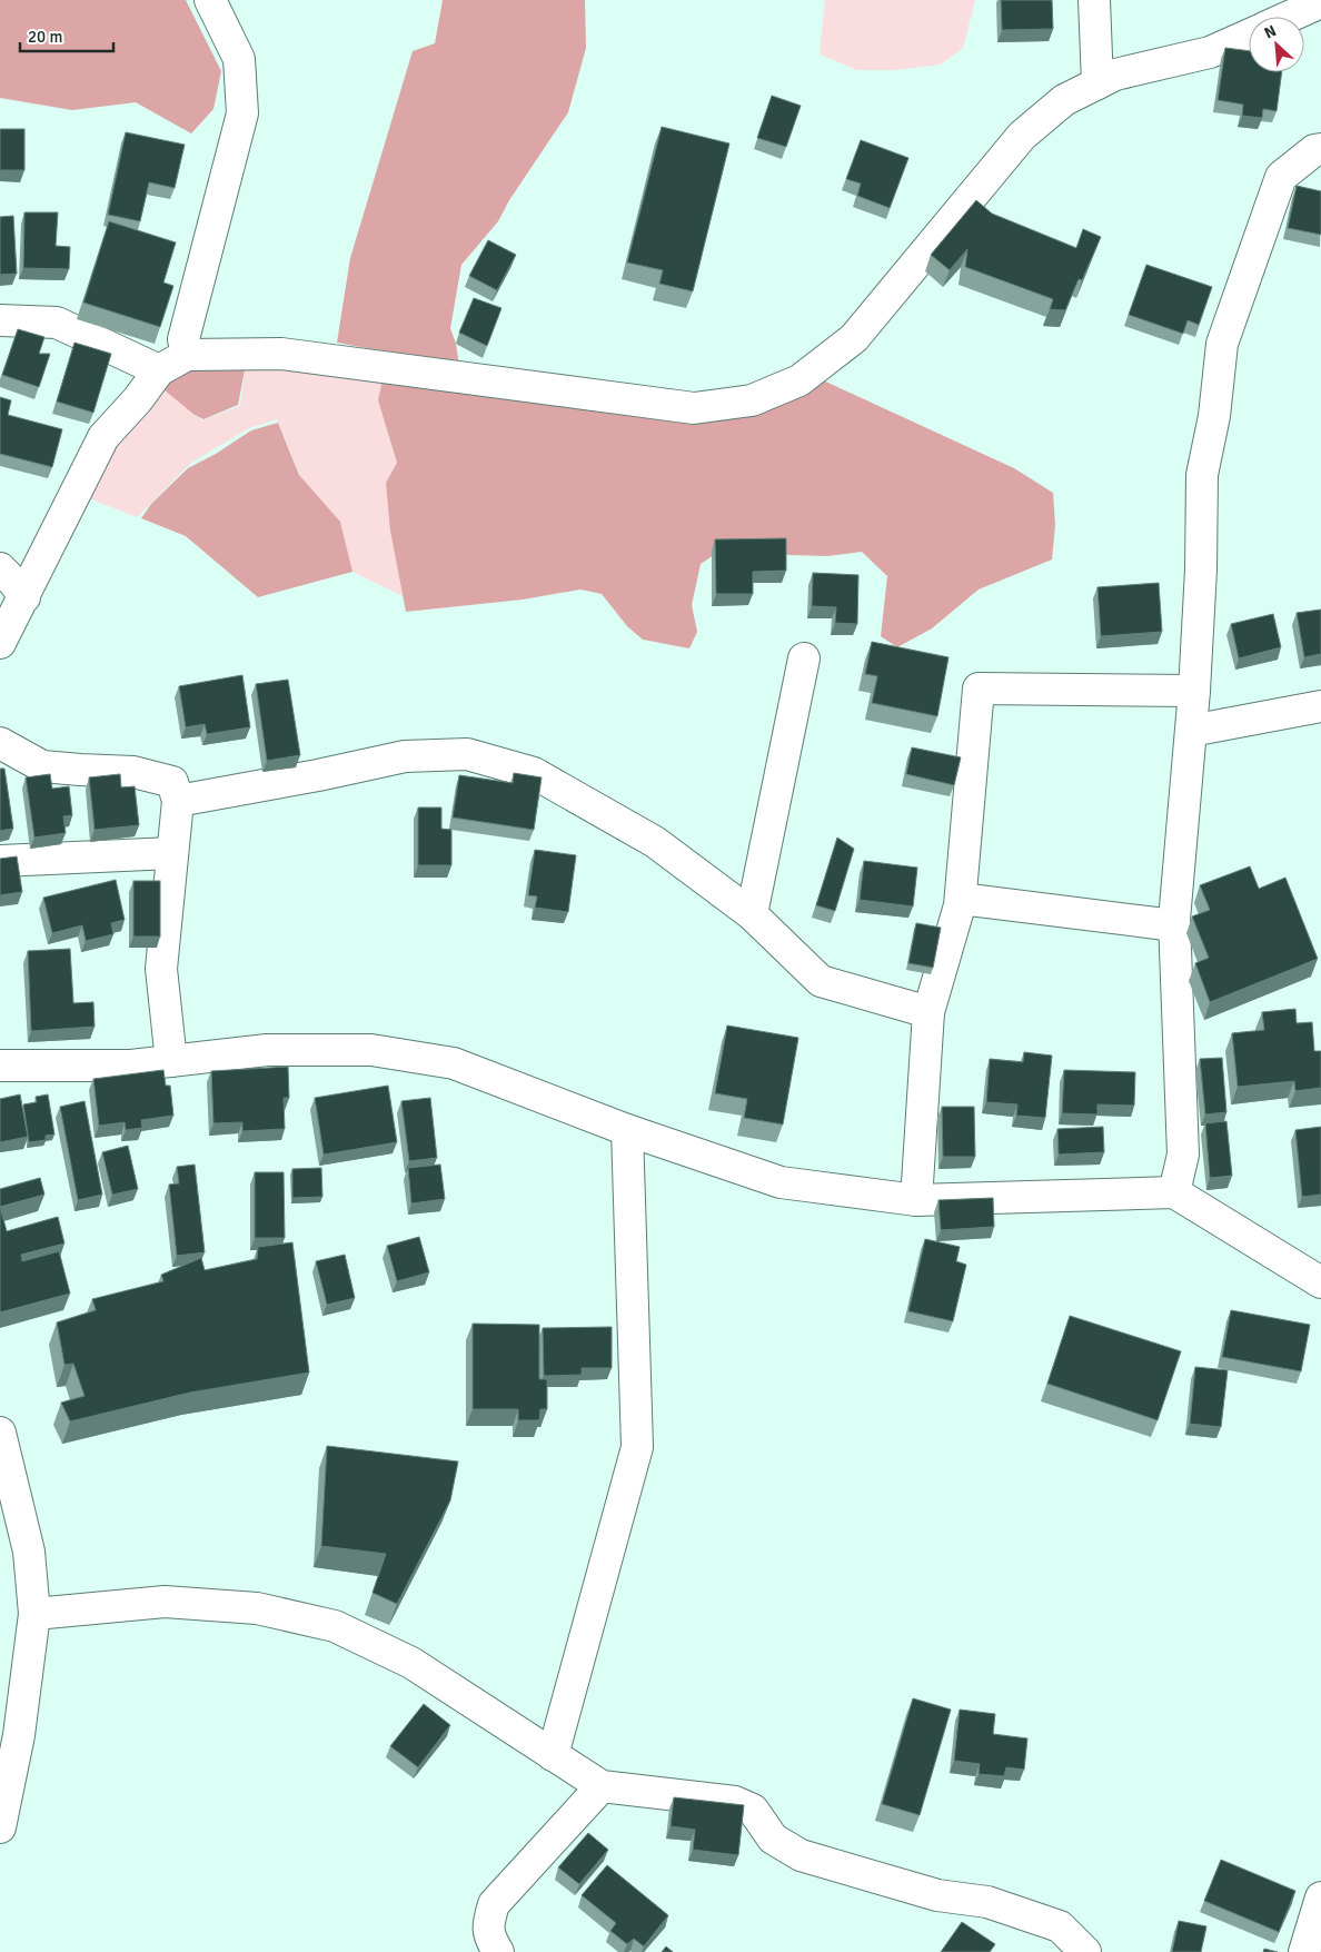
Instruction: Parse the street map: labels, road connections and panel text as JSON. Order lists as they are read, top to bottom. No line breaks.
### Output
{"scale_bar":"20 m","north":"top left"}
